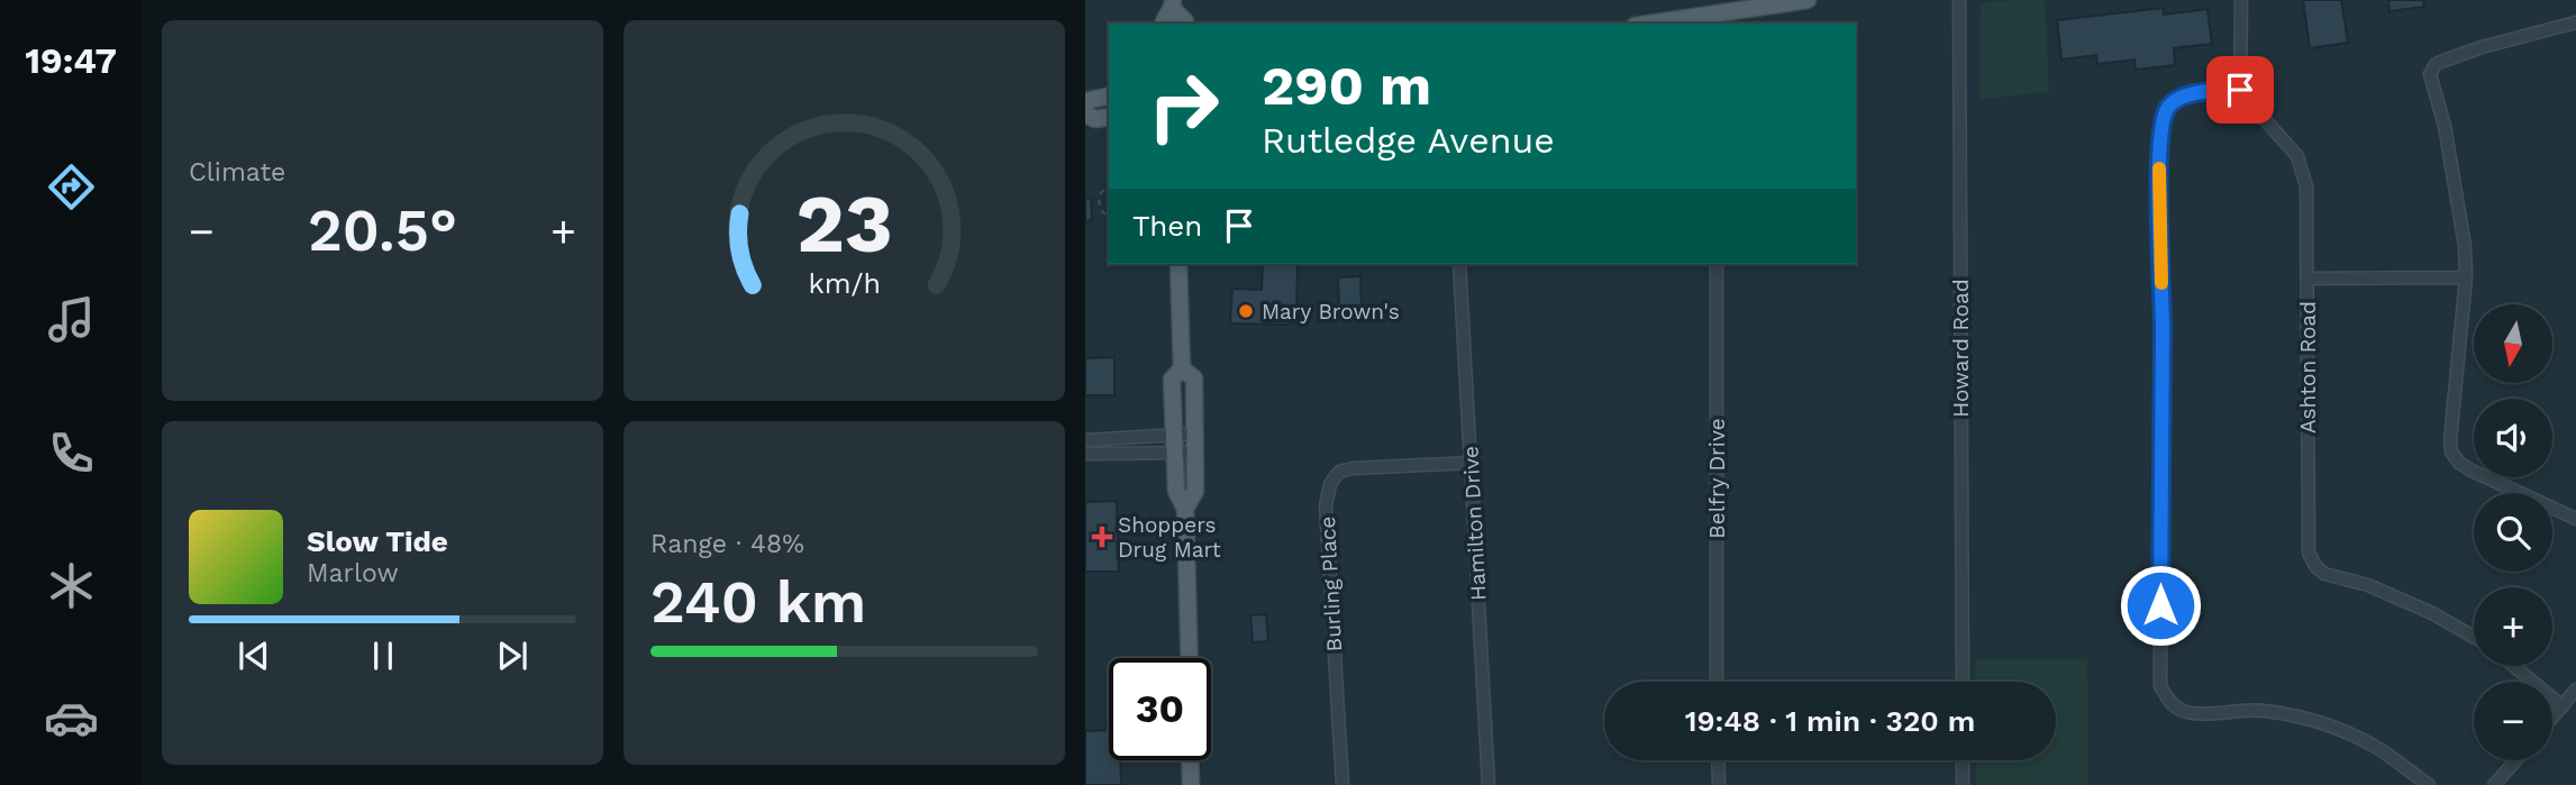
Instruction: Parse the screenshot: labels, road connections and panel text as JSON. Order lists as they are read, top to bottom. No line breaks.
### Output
{"streets":{"street":["Howard Road","Ashton Road","Belfry Drive","Hamilton Drive","Burling Place"]},"crossings":[["Hamilton Drive","Burling Place"]],"places":{"other":["Mary Brown's"],"health":["Shoppers Drug Mart"]},"north":"bottom","page":{"tabs":"19:47","tile":["Climate",["Range · 48%","240 km"]],"turn":["290 m","Rutledge Avenue"],"then":"Then","heat":["−","20.5°","+"],"map_buttons":["+","−"],"song":["Slow Tide","Marlow"],"limit":"30","trip":"19:48 · 1 min · 320 m","gauge":["23","km/h"]}}
